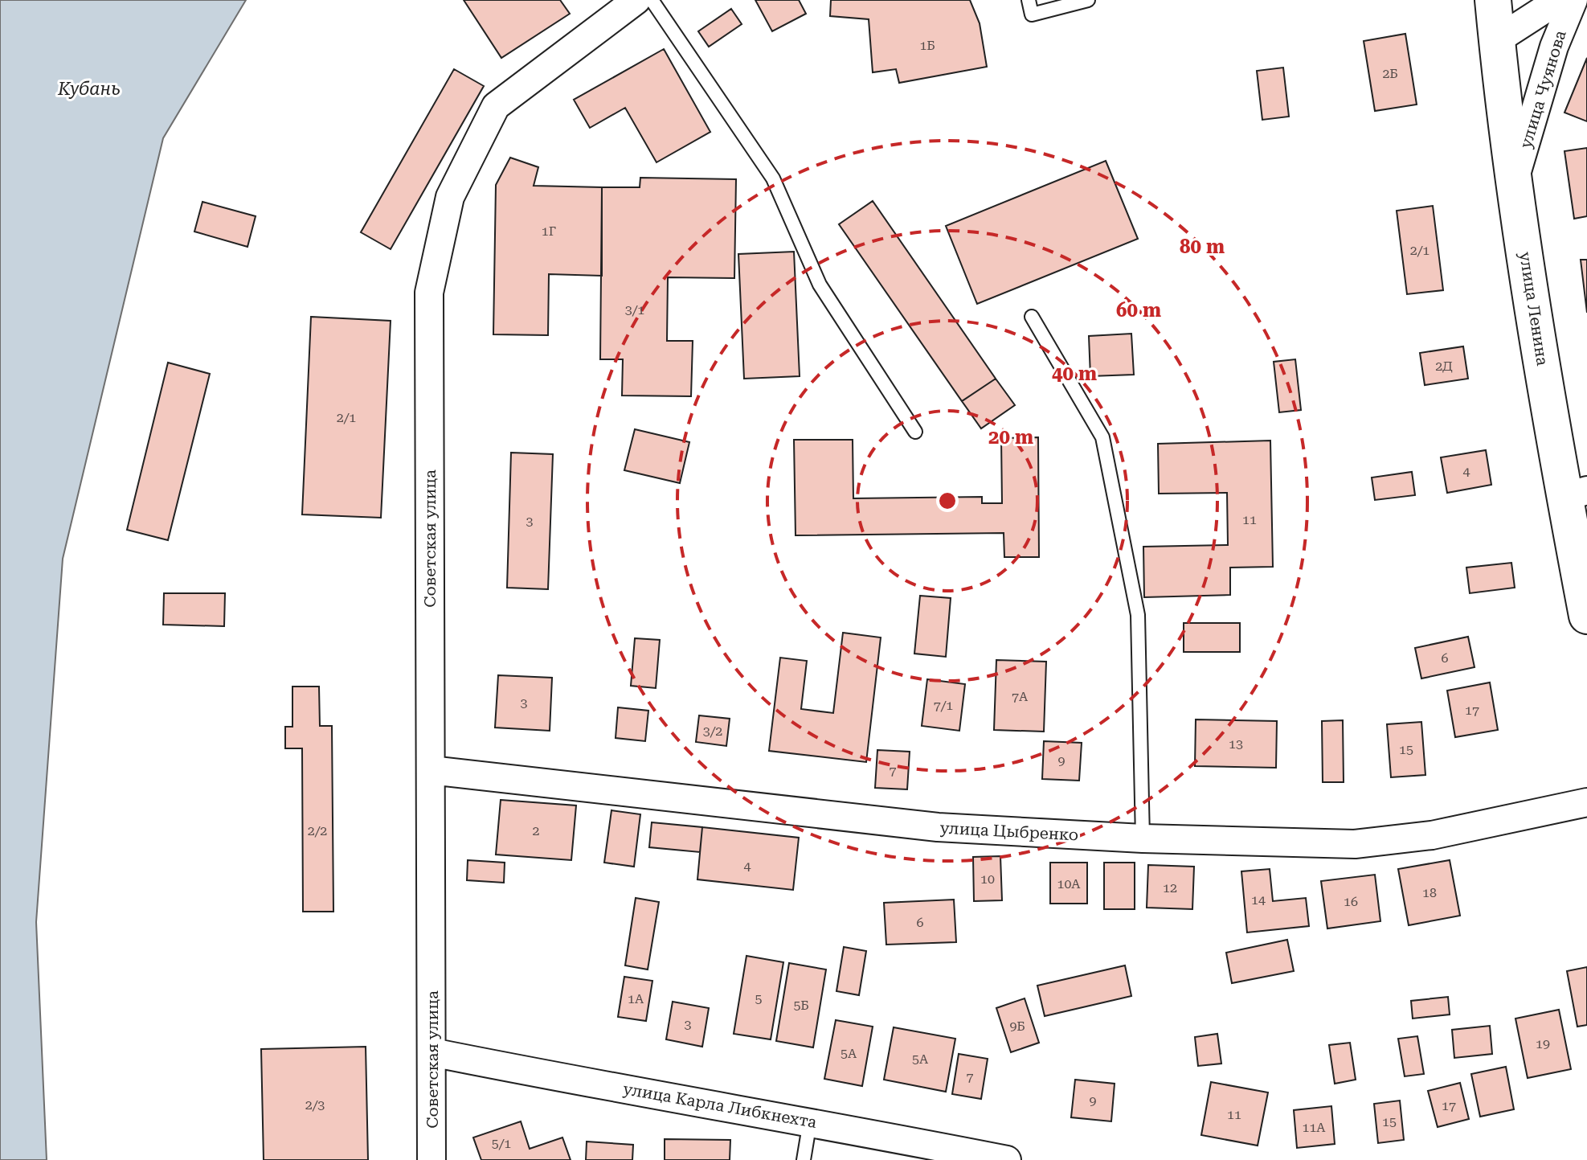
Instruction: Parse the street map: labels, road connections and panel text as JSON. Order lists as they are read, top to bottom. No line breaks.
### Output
{"streets":{"main road":["улица Ленина"],"street":["улица Чуянова","Советская улица","улица Цыбренко","улица Карла Либкнехта"]},"crossings":[["улица Чуянова","улица Ленина"],["Советская улица","улица Цыбренко"],["Советская улица","улица Карла Либкнехта"]],"water":["Кубань"],"house_numbers":["1Б","2Б","1Г","2/1","3/1","2Д","2/1","4","11","3","6","7А","3","7/1","17","3/2","13","15","9","7","2/2","2","4","10","10А","12","18","14","16","6","1А","5","5Б","3","9Б","19","5А","5А","7","9","2/3","17","11","15","11А","5/1"],"rings":["80 m","60 m","40 m","20 m"]}
